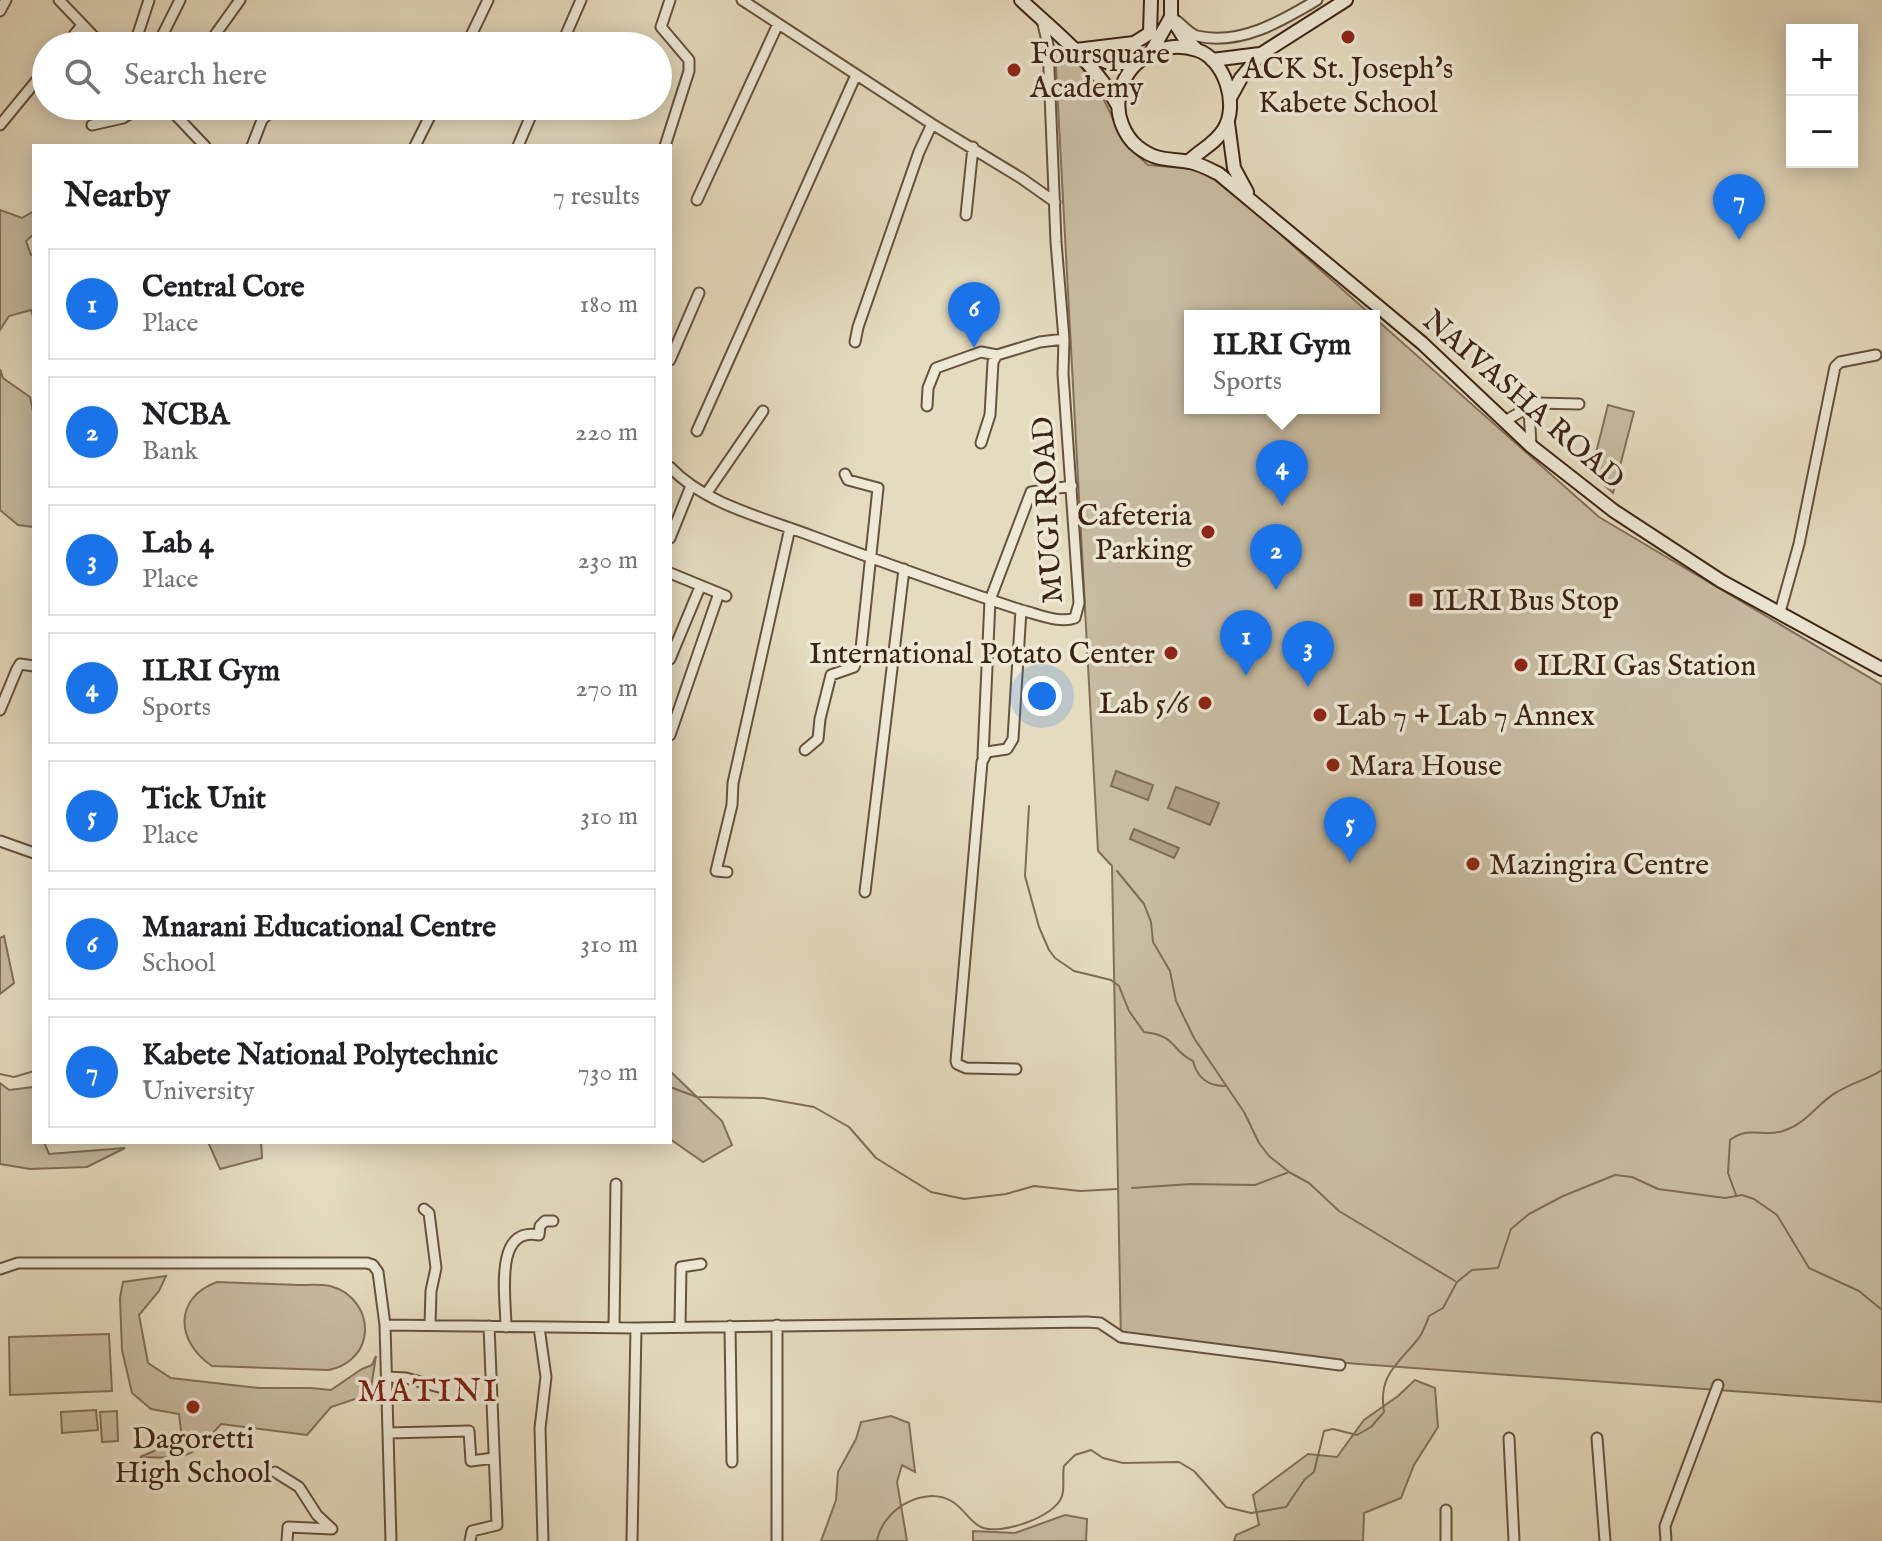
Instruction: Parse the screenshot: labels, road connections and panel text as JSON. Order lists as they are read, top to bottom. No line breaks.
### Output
{"streets":{"main road":["NAIVASHA ROAD"],"street":["MUGI ROAD"]},"districts":["MATINI"],"places":{"other":["ACK St. Joseph's Kabete School","Foursquare Academy","Cafeteria Parking","International Potato Center","ILRI Gas Station","Lab 5/6","Lab 7 + Lab 7 Annex","Mara House","Mazingira Centre","Dagoretti High School"],"transit":["ILRI Bus Stop"]},"page":{"map_buttons":["+","−"],"search":"Search here","heading":["Nearby","7 results"],"pins":["7","6","4","2","1","3","5"],"list":[{"mark":"1","name":"Central Core","note":"Place","value":"180 m"},{"mark":"2","name":"NCBA","note":"Bank","value":"220 m"},{"mark":"3","name":"Lab 4","note":"Place","value":"230 m"},{"mark":"4","name":"ILRI Gym","note":"Sports","value":"270 m"},{"mark":"5","name":"Tick Unit","note":"Place","value":"310 m"},{"mark":"6","name":"Mnarani Educational Centre","note":"School","value":"310 m"},{"mark":"7","name":"Kabete National Polytechnic","note":"University","value":"730 m"}],"popup":["ILRI Gym","Sports"]}}
